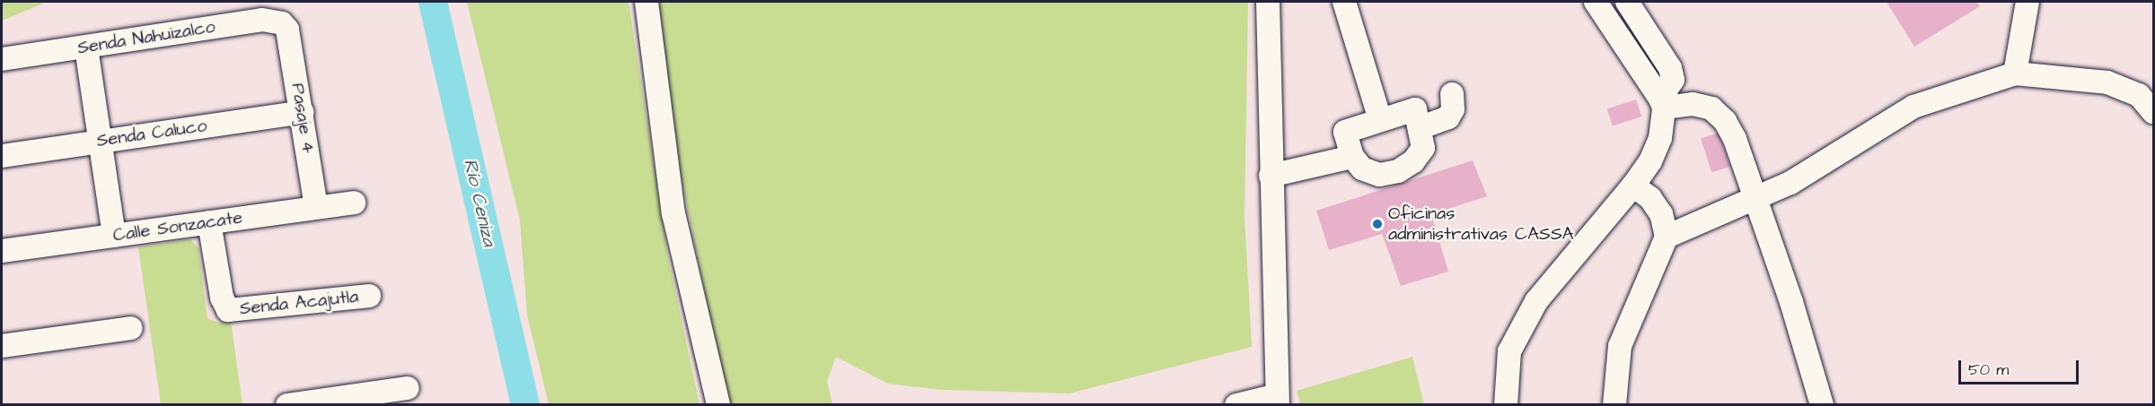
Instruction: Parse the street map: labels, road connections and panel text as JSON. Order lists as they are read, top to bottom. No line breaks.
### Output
{"streets":{"street":["Senda Nahuizalco","Pasaje 4","Senda Caluco","Calle Sonzacate","Senda Acajutla"]},"crossings":[["Senda Nahuizalco","Pasaje 4"],["Pasaje 4","Senda Caluco"],["Pasaje 4","Calle Sonzacate"],["Calle Sonzacate","Senda Acajutla"]],"water":["Río Ceniza"],"places":["Oficinas administrativas CASSA"],"scale_bar":"50 m"}
